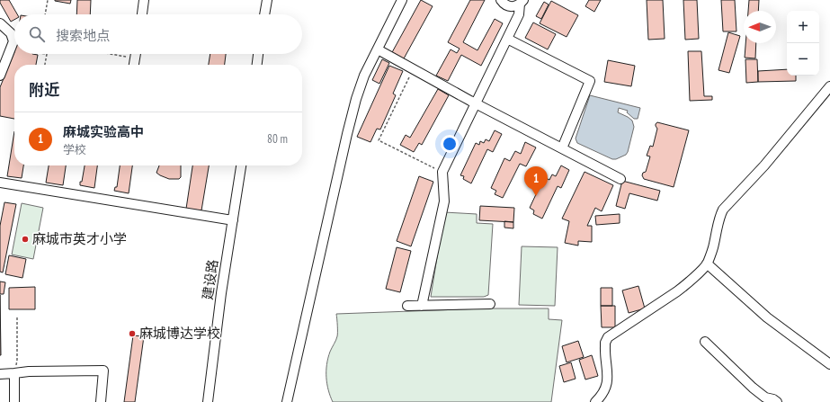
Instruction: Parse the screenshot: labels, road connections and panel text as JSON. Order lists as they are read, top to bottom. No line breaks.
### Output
{"streets":{"street":["建设路"]},"places":["麻城市英才小学","麻城博达学校"],"north":"left","page":{"map_buttons":["+","−"],"search":"搜索地点","heading":"附近","list":[{"mark":"1","name":"麻城实验高中","note":"学校","value":"80 m"}],"pins":"1"}}
